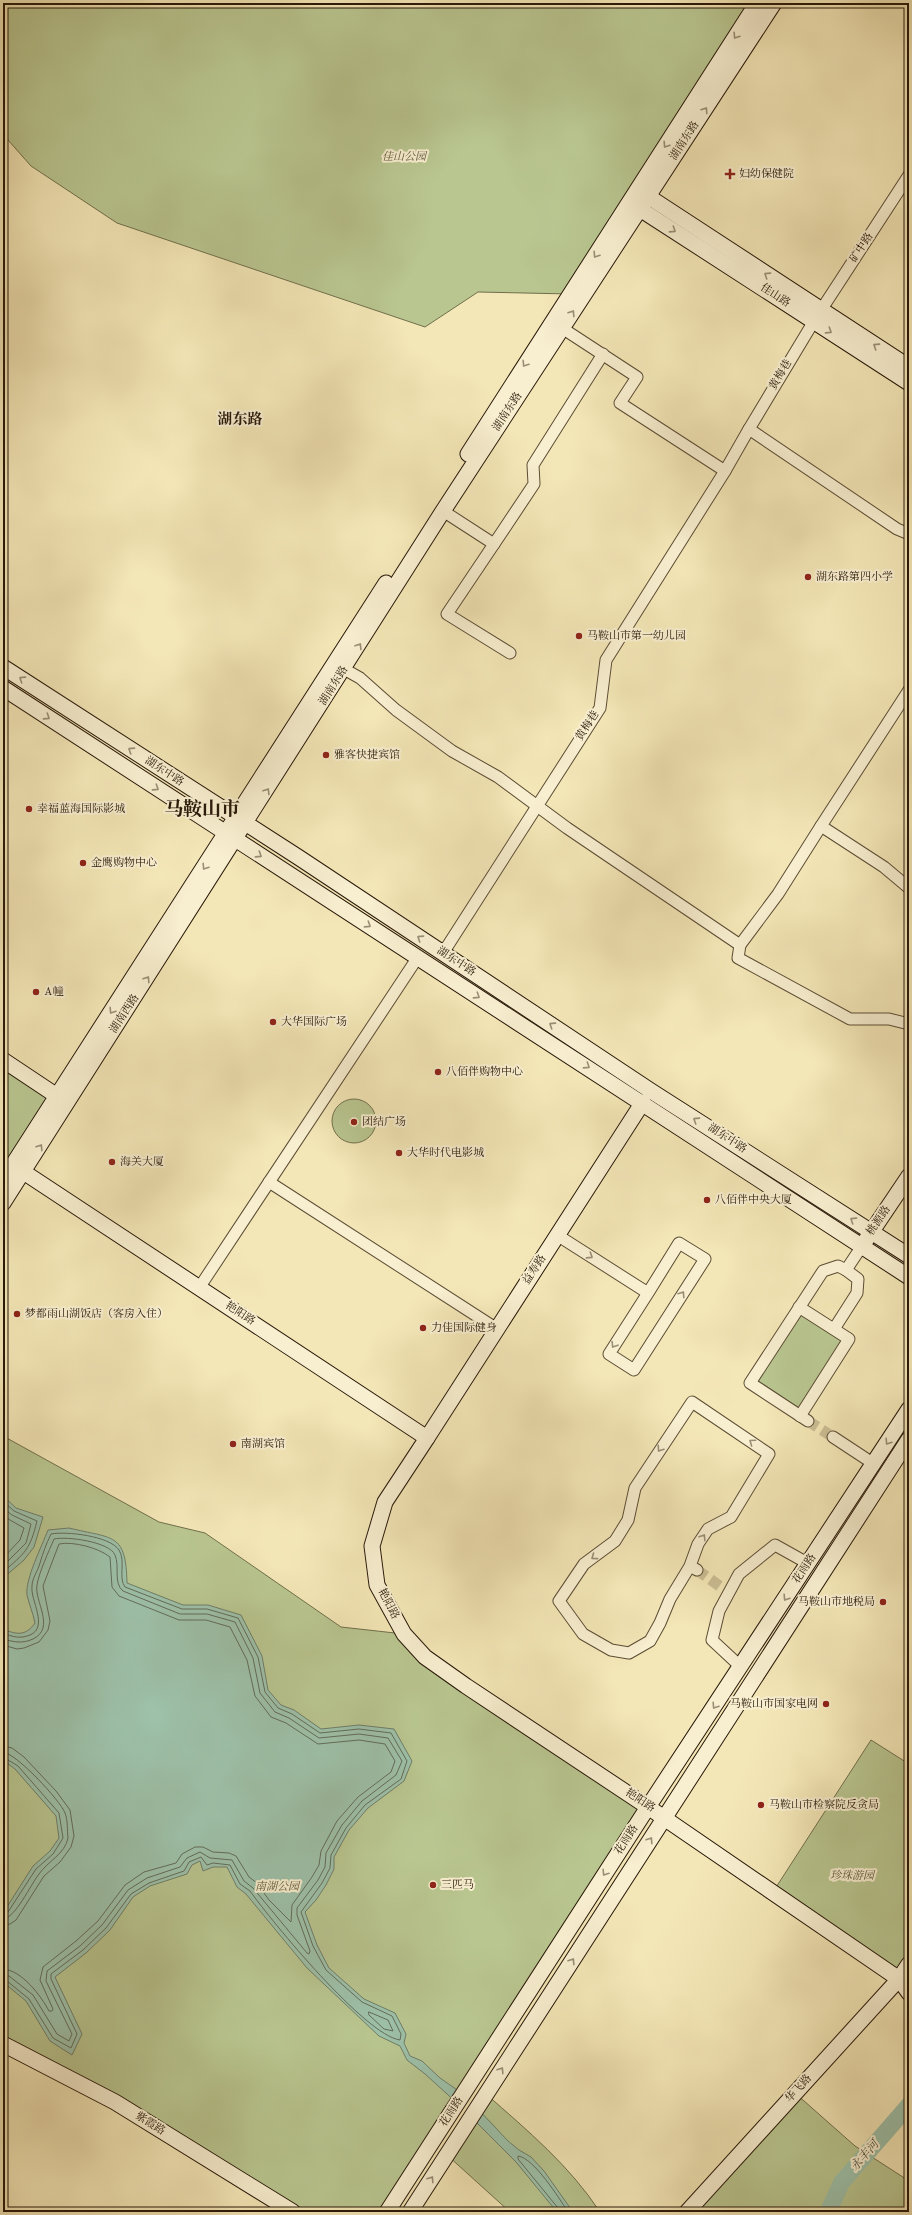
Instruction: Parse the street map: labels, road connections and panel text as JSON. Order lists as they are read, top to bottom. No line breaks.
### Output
{"streets":{"main road":["湖南东路","佳山路","湖东中路","湖南西路","桃源路","益寿路","艳阳路","花雨路","华飞路","紫霞路"],"street":["矿中路","黄梅巷"]},"crossings":[["湖南东路","佳山路"],["湖南东路","湖东中路"],["矿中路","佳山路"],["矿中路","黄梅巷"],["佳山路","黄梅巷"],["黄梅巷","湖东中路"],["湖东中路","湖南西路"],["湖东中路","桃源路"],["湖东中路","益寿路"],["湖南西路","艳阳路"],["益寿路","艳阳路"],["艳阳路","花雨路"],["艳阳路","华飞路"]],"districts":["湖东路","马鞍山市"],"water":["永丰河"],"parks":["佳山公园","珍珠游园","南湖公园"],"places":{"health":["妇幼保健院"],"other":["湖东路第四小学","马鞍山市第一幼儿园","雅客快捷宾馆","幸福蓝海国际影城","金鹰购物中心","A幢","大华国际广场","八佰伴购物中心","团结广场","大华时代电影城","海关大厦","八佰伴中央大厦","梦都雨山湖饭店（客房入住）","力佳国际健身","南湖宾馆","马鞍山市地税局","马鞍山市国家电网","马鞍山市检察院反贪局","三匹马"]}}
